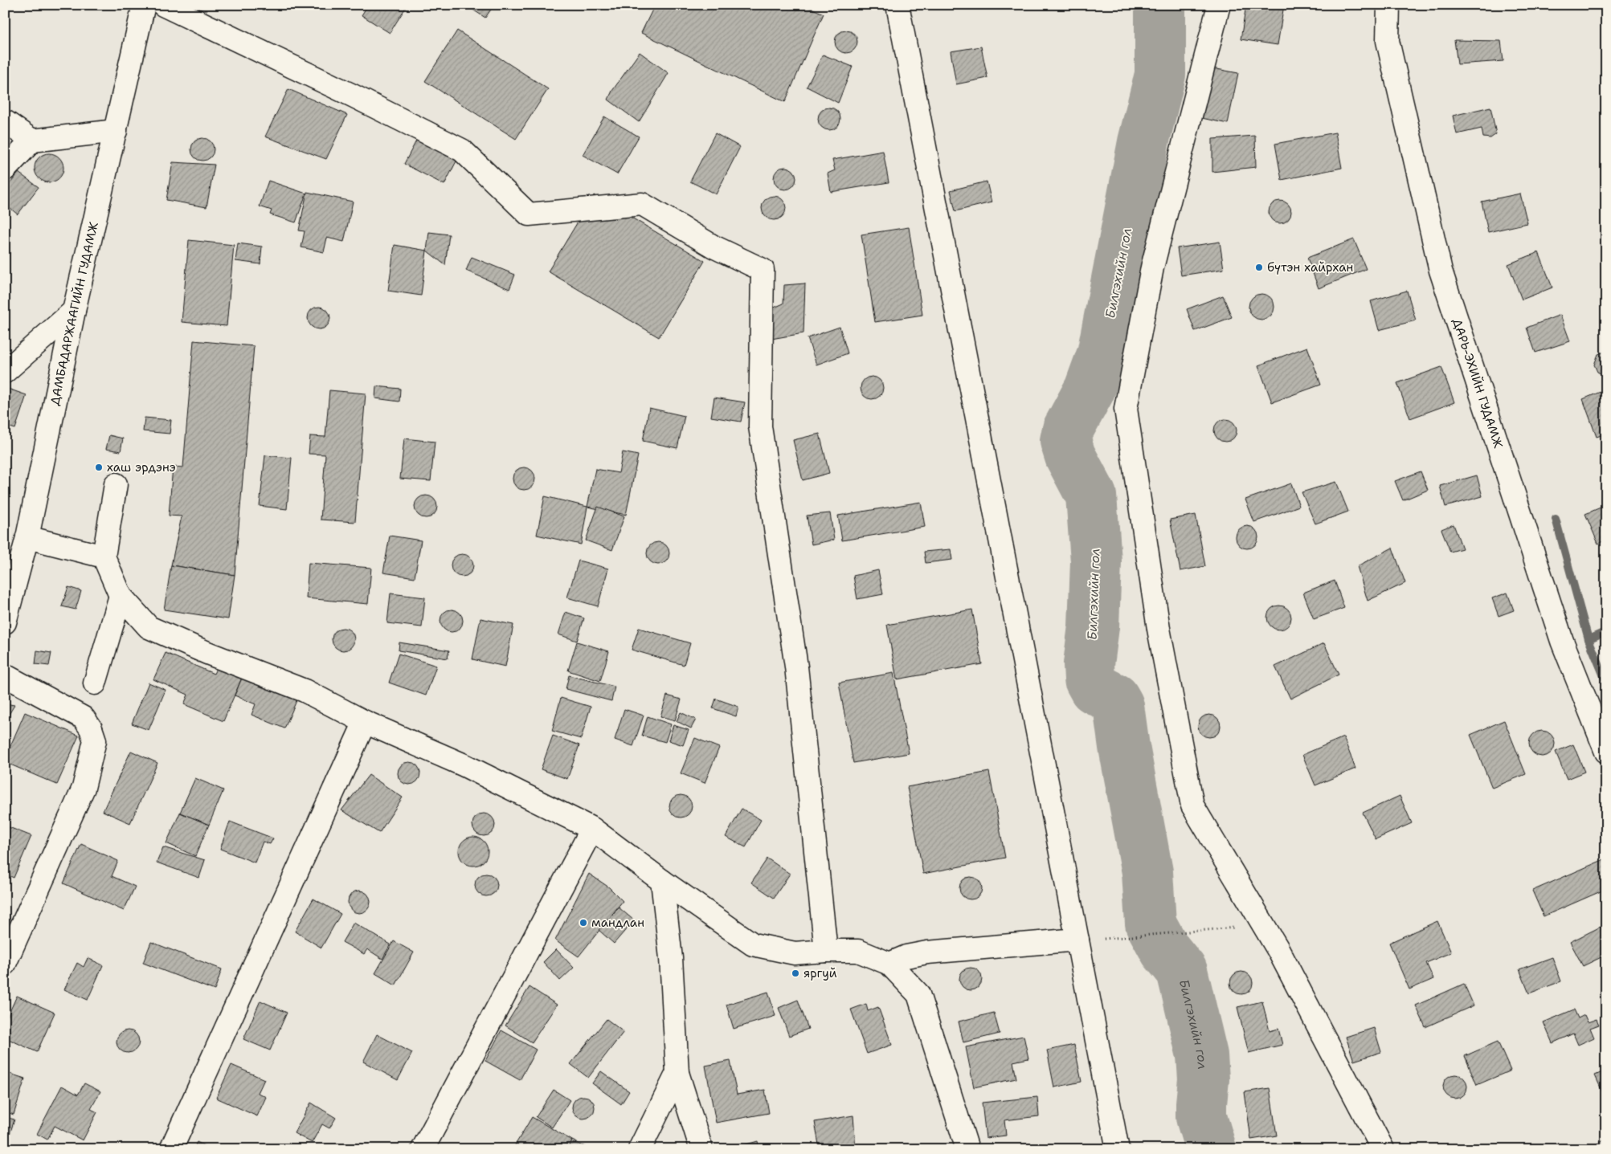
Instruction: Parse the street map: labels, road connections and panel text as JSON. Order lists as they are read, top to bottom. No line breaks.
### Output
{"streets":{"street":["ДАМБАДАРЖААГИЙН ГУДАМЖ","ДАРЬ-ЭХИЙН ГУДАМЖ"]},"water":["Билгэхийн гол"],"places":["бүтэн хайрхан","хаш эрдэнэ","мандлан","яргуй"]}
